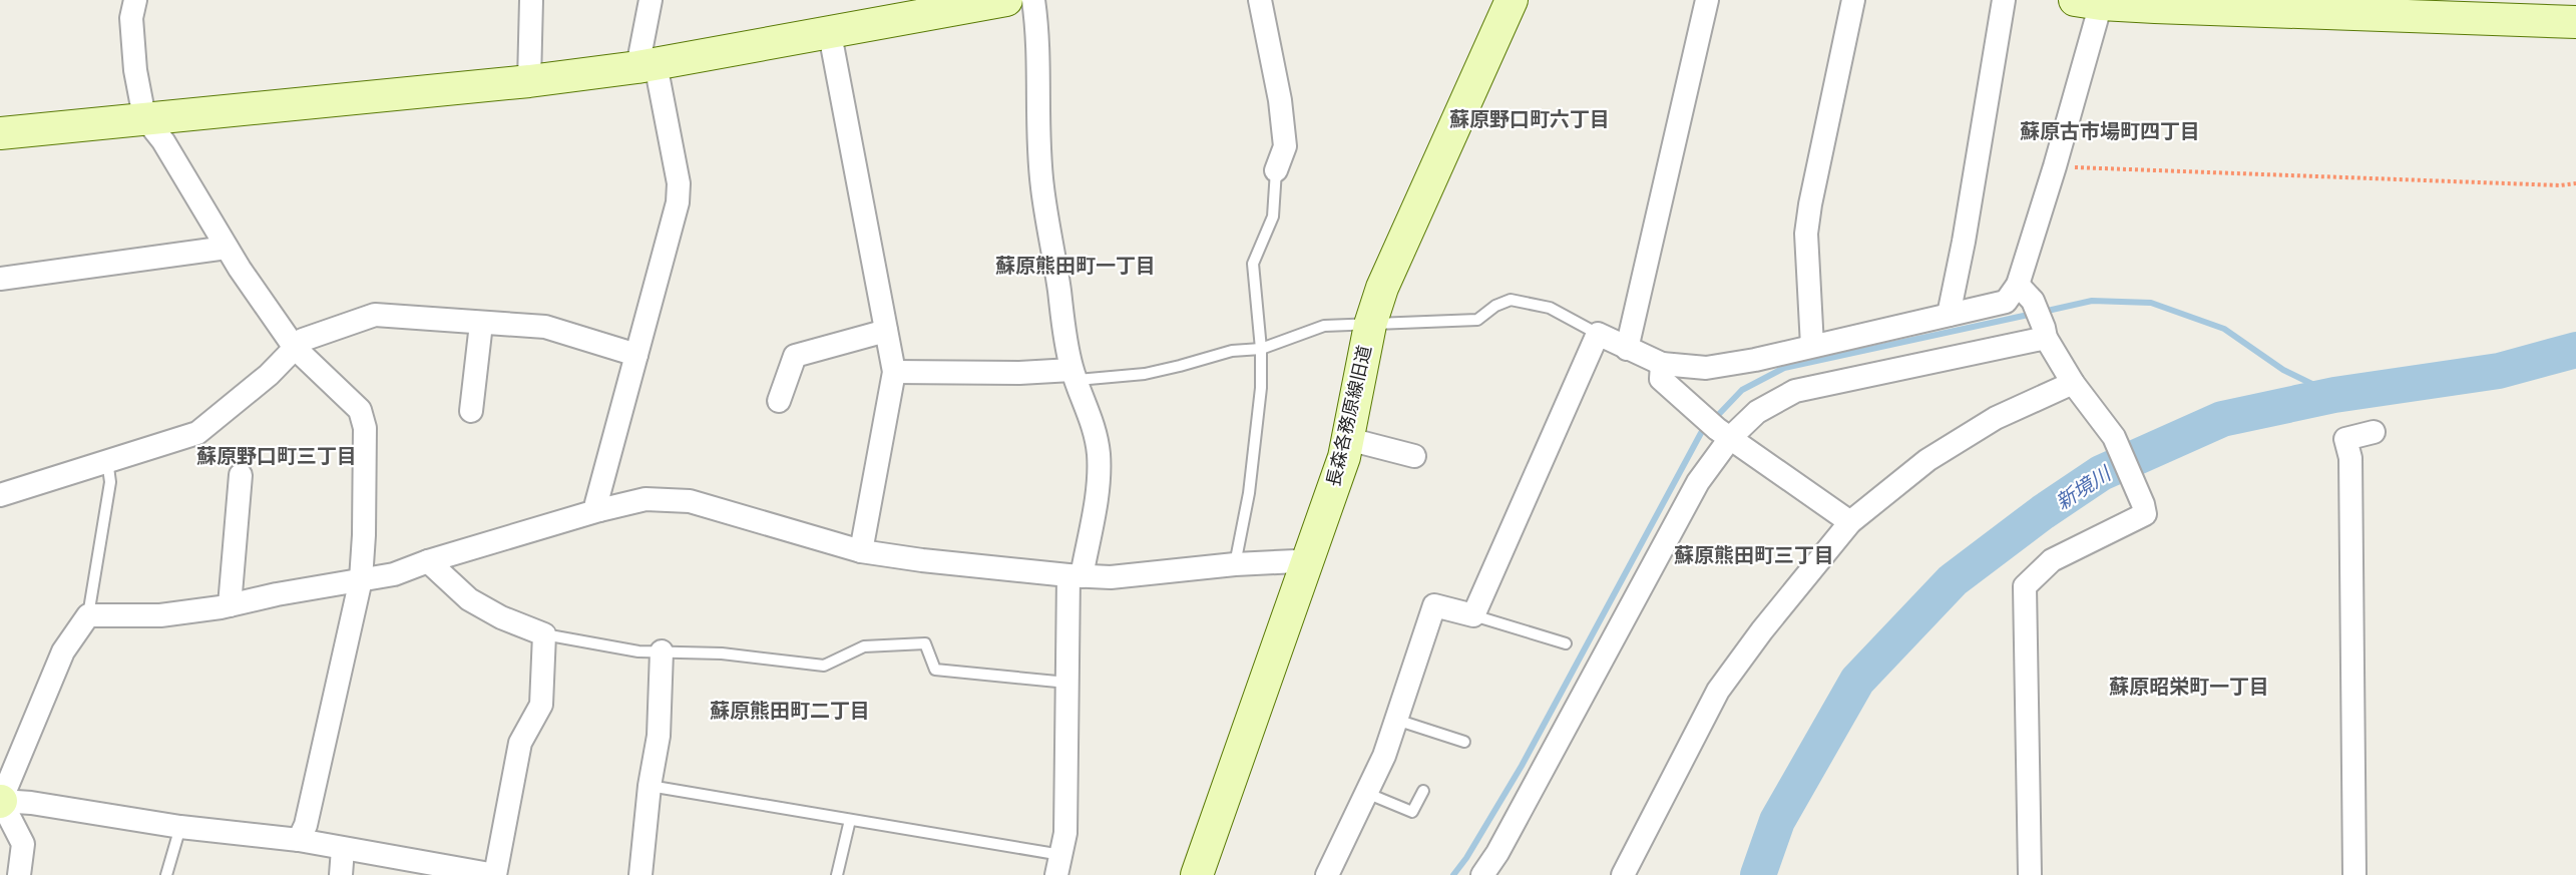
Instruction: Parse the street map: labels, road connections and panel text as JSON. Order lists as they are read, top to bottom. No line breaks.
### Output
{"streets":{"street":["長森各務原線旧道"]},"districts":["蘇原野口町六丁目","蘇原古市場町四丁目","蘇原熊田町一丁目","蘇原野口町三丁目","蘇原熊田町三丁目","蘇原昭栄町一丁目","蘇原熊田町二丁目"],"water":["新境川"]}
